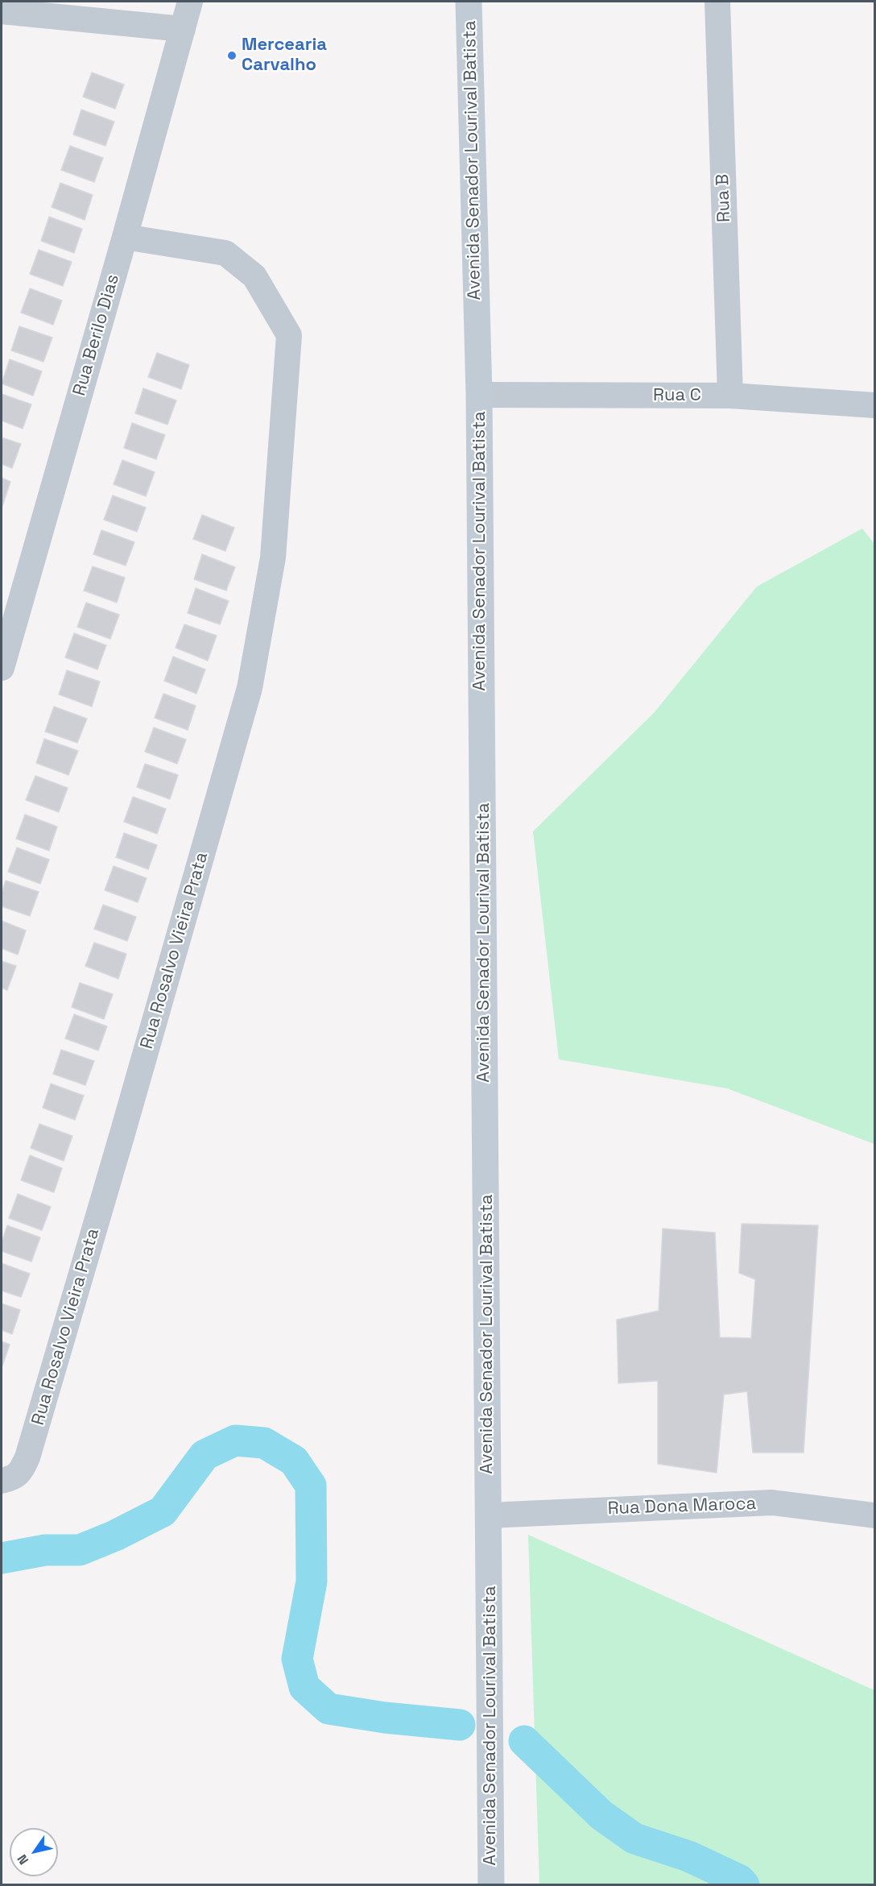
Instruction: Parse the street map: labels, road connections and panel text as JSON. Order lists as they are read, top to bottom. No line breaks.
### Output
{"streets":{"street":["Avenida Senador Lourival Batista","Rua B","Rua Berilo Dias","Rua C","Rua Rosalvo Vieira Prata","Rua Dona Maroca"]},"crossings":[["Avenida Senador Lourival Batista","Rua C"],["Avenida Senador Lourival Batista","Rua Dona Maroca"],["Rua B","Rua C"],["Rua Berilo Dias","Rua Rosalvo Vieira Prata"]],"places":["Mercearia Carvalho"],"north":"bottom left"}
